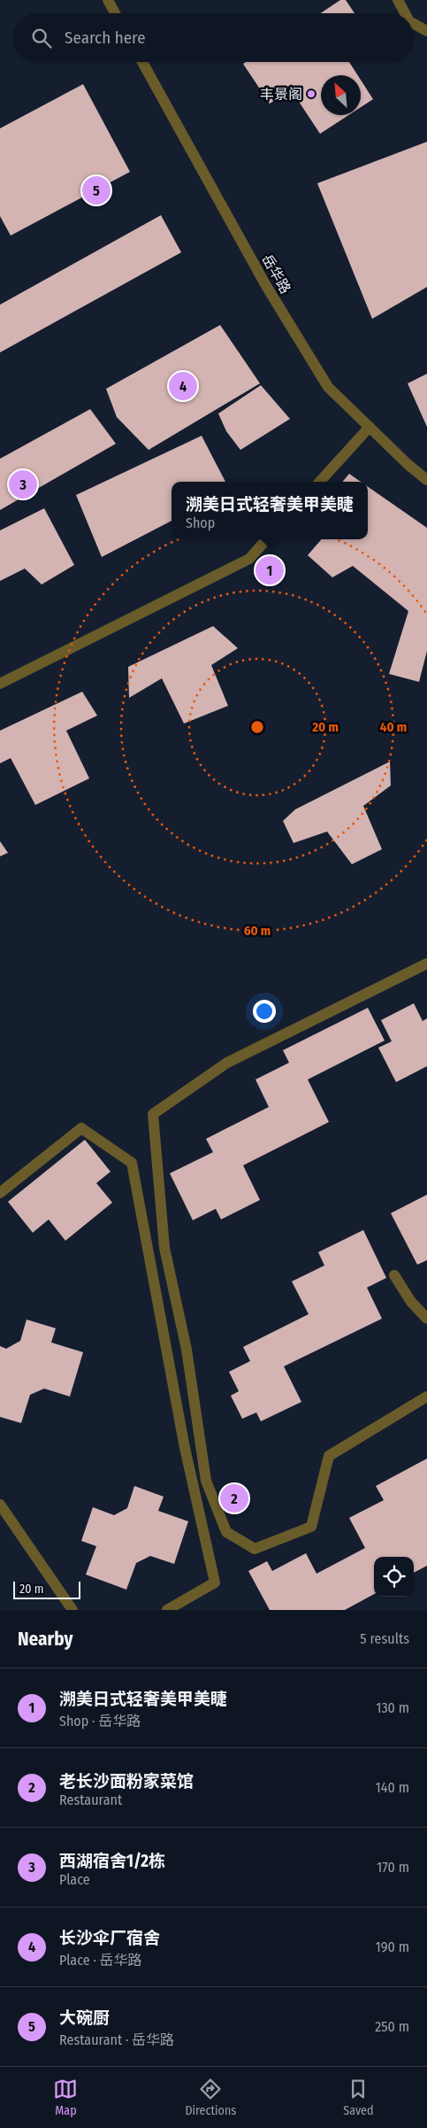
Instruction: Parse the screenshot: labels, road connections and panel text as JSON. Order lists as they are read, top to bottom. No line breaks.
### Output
{"streets":{"street":["岳华路"]},"places":["丰景阁"],"scale_bar":"20 m","north":"top left","page":{"search":"Search here","pins":["5","4","3","1","2"],"popup":["溯美日式轻奢美甲美睫","Shop"],"scale":"20 m","heading":["Nearby","5 results"],"list":[{"mark":"1","name":"溯美日式轻奢美甲美睫","note":"Shop · 岳华路","value":"130 m"},{"mark":"2","name":"老长沙面粉家菜馆","note":"Restaurant","value":"140 m"},{"mark":"3","name":"西湖宿舍1/2栋","note":"Place","value":"170 m"},{"mark":"4","name":"长沙伞厂宿舍","note":"Place · 岳华路","value":"190 m"},{"mark":"5","name":"大碗厨","note":"Restaurant · 岳华路","value":"250 m"}],"nav":["Map","Directions","Saved"]},"rings":["20 m","40 m","60 m"]}
